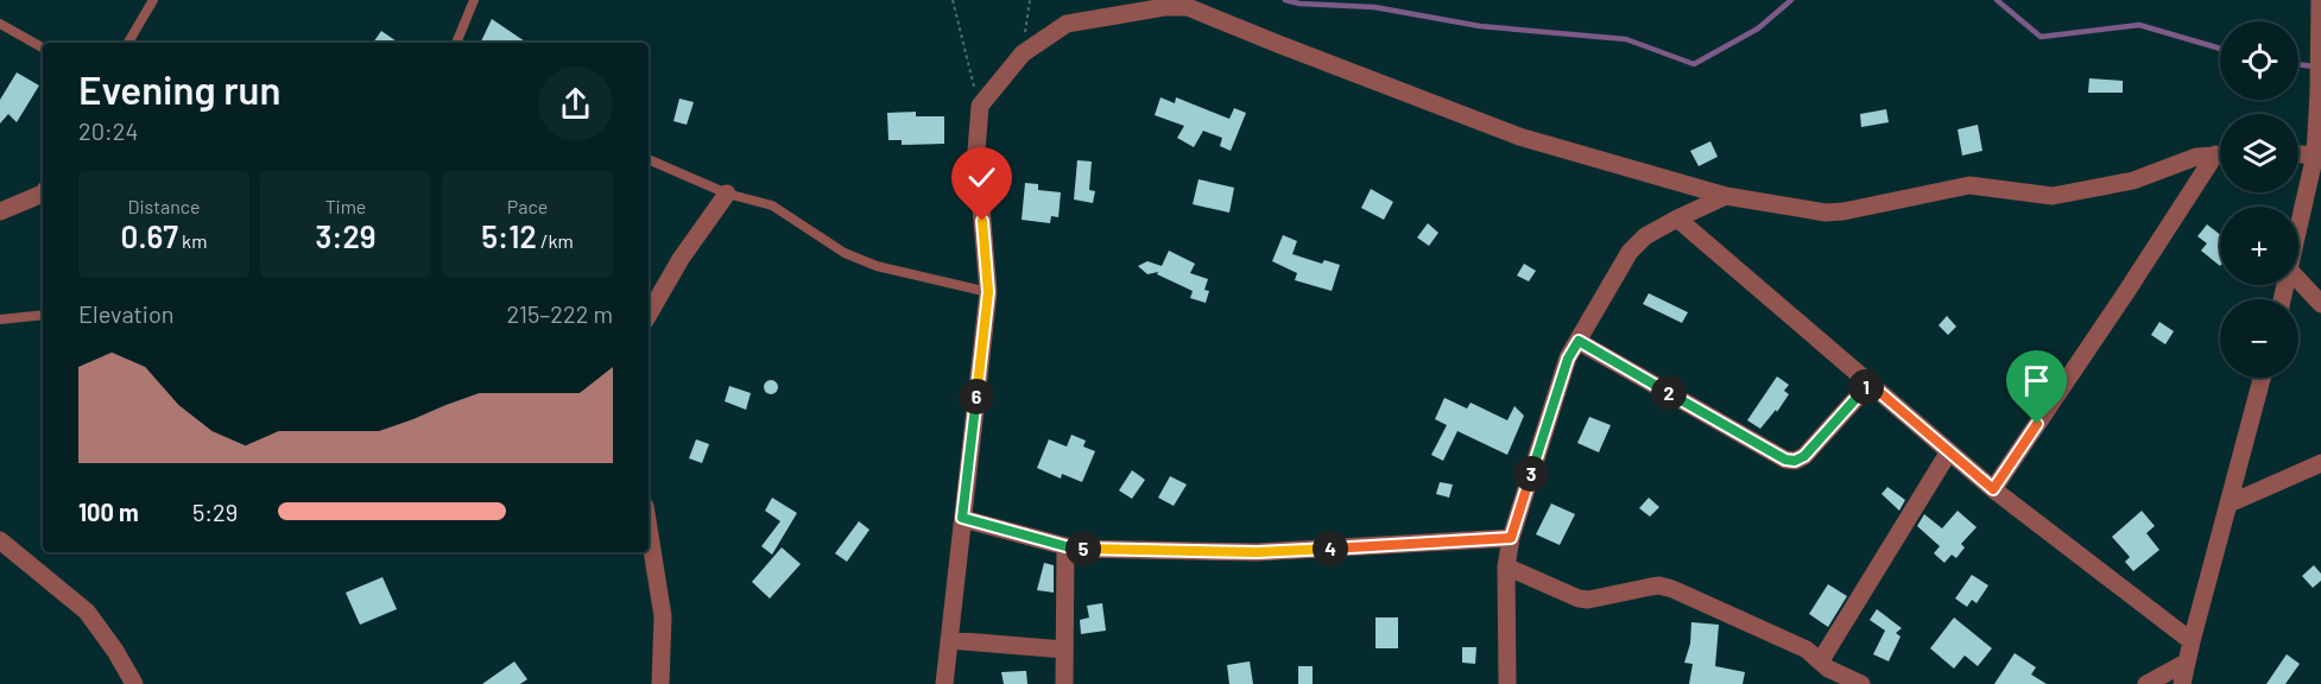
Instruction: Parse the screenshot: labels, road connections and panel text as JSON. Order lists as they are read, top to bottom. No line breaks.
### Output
{"page":{"map_buttons":["+","−"],"heading":["Evening run","20:24"],"stats":[["Distance","0.67 km"],["Time","3:29"],["Pace","5:12 /km"]],"chart":["Elevation","215–222 m"],"pins":["1","2","6","3","4","5"],"list":[{"name":"100 m","note":"5:29"}]}}
